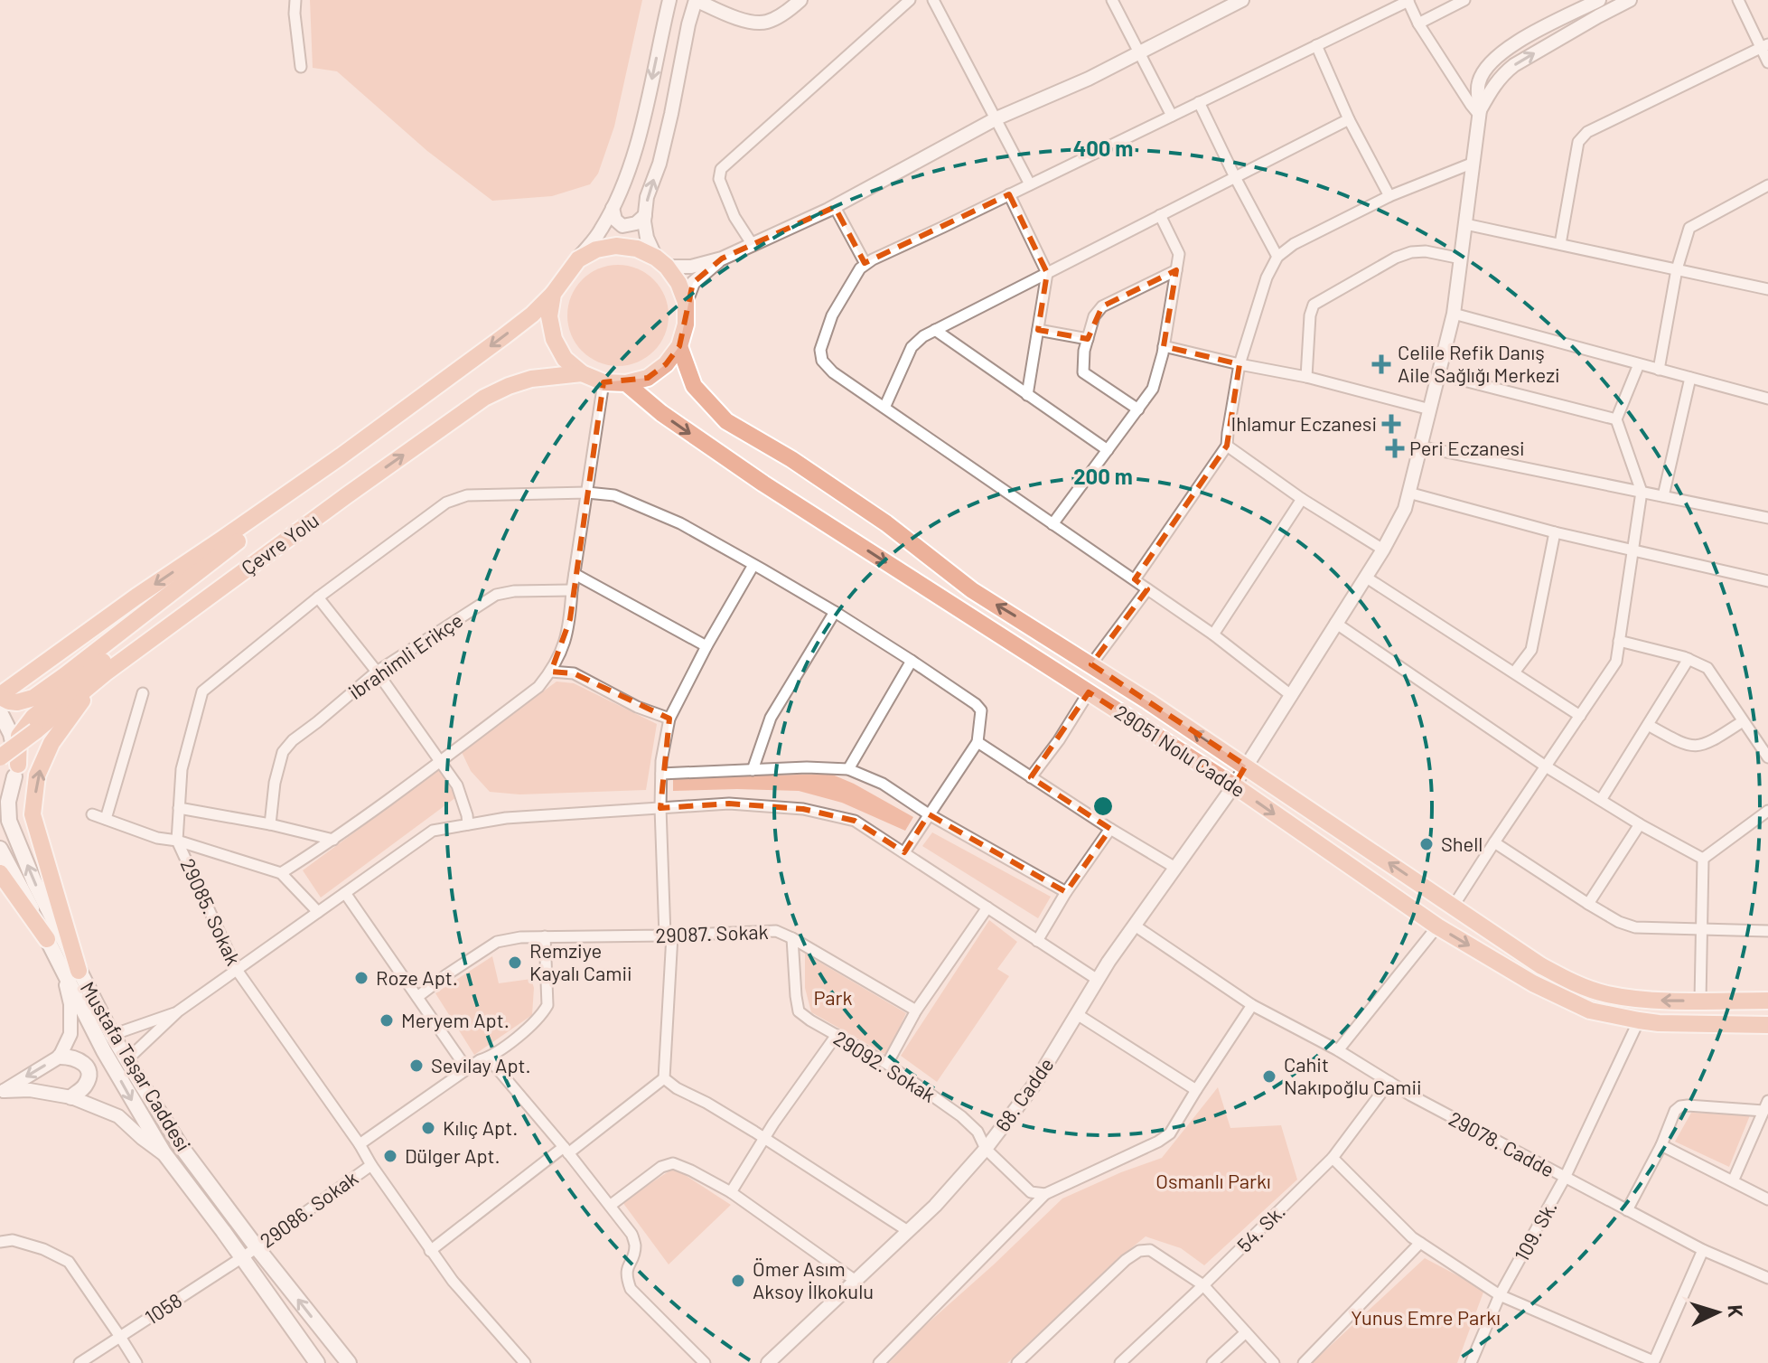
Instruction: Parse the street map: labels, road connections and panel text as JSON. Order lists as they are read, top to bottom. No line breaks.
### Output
{"streets":{"main road":["Çevre Yolu","29051 Nolu Cadde","Mustafa Taşar Caddesi"],"street":["ibrahimli Erikçe","29085. Sokak","29087. Sokak","29092. Sokak","68. Cadde","29078. Cadde","29086. Sokak","54. Sk.","109. Sk.","1058"]},"crossings":[["Çevre Yolu","29051 Nolu Cadde"],["29051 Nolu Cadde","68. Cadde"],["29051 Nolu Cadde","109. Sk."],["29085. Sokak","29086. Sokak"],["29087. Sokak","29092. Sokak"],["29087. Sokak","29086. Sokak"],["Mustafa Taşar Caddesi","29086. Sokak"],["Mustafa Taşar Caddesi","1058"],["29092. Sokak","68. Cadde"],["68. Cadde","29078. Cadde"],["29078. Cadde","54. Sk."],["29078. Cadde","109. Sk."],["29086. Sokak","1058"]],"parks":["Park","Osmanlı Parkı","Yunus Emre Parkı"],"places":{"health":["Celile Refik Danış Aile Sağlığı Merkezi","Ihlamur Eczanesi","Peri Eczanesi"],"other":["Shell","Remziye Kayalı Camii","Roze Apt.","Meryem Apt.","Sevilay Apt.","Cahit Nakıpoğlu Camii","Kılıç Apt.","Dülger Apt.","Ömer Asım Aksoy İlkokulu"]},"north":"right","rings":["400 m","200 m"]}
